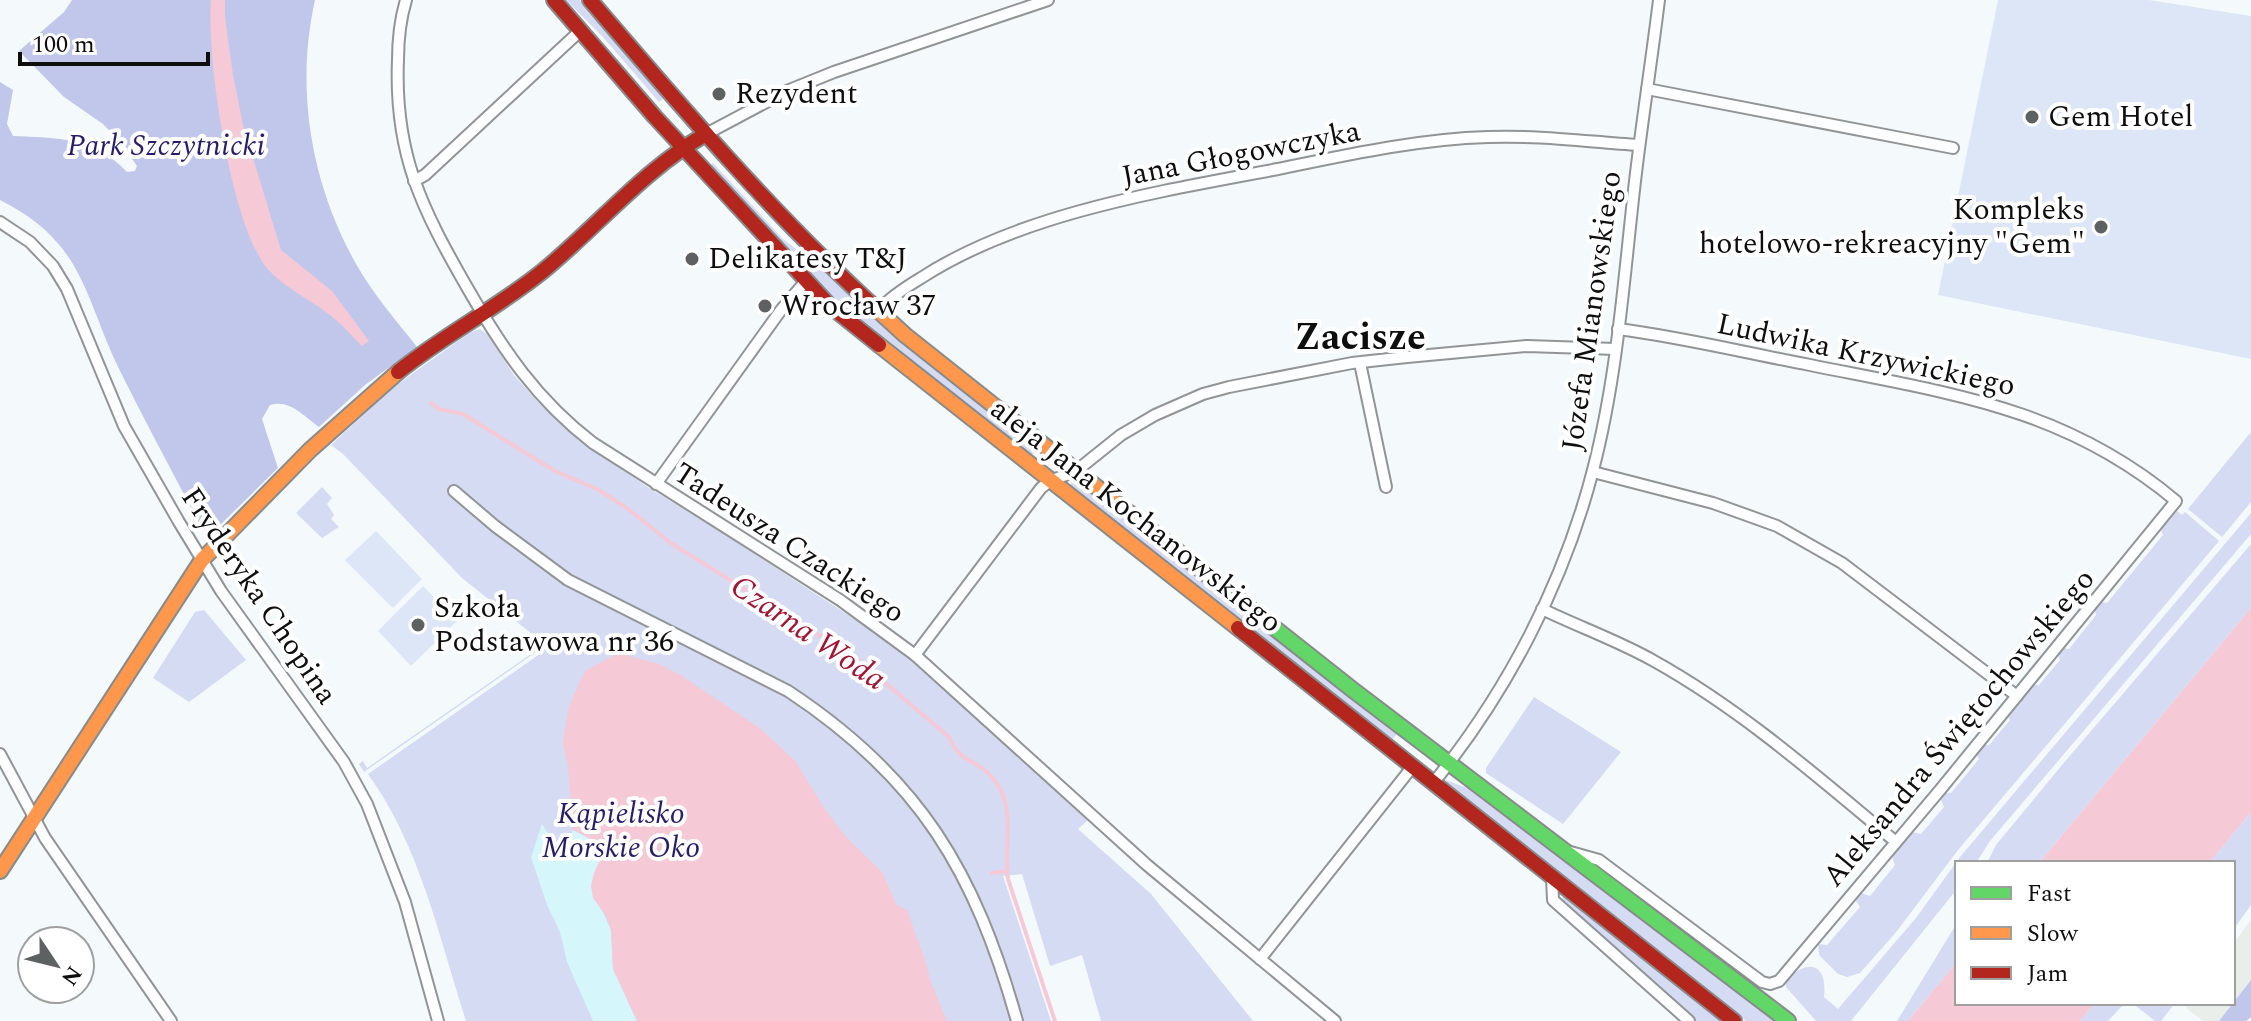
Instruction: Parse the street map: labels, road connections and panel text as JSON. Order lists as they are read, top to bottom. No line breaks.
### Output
{"streets":{"main road":["aleja Jana Kochanowskiego"],"street":["Jana Głogowczyka","Józefa Mianowskiego","Ludwika Krzywickiego","Tadeusza Czackiego","Fryderyka Chopina","Aleksandra Świętochowskiego"]},"crossings":[["Jana Głogowczyka","Józefa Mianowskiego"],["Jana Głogowczyka","aleja Jana Kochanowskiego"],["Józefa Mianowskiego","Ludwika Krzywickiego"],["Józefa Mianowskiego","aleja Jana Kochanowskiego"],["Ludwika Krzywickiego","Aleksandra Świętochowskiego"],["aleja Jana Kochanowskiego","Aleksandra Świętochowskiego"]],"districts":["Zacisze"],"water":["Czarna Woda"],"parks":["Park Szczytnicki","Kąpielisko Morskie Oko"],"places":["Rezydent","Gem Hotel","Kompleks hotelowo-rekreacyjny \"Gem\"","Delikatesy T&J","Wrocław 37","Szkoła Podstawowa nr 36"],"legend":["Fast","Slow","Jam"],"scale_bar":"100 m","north":"bottom right"}
